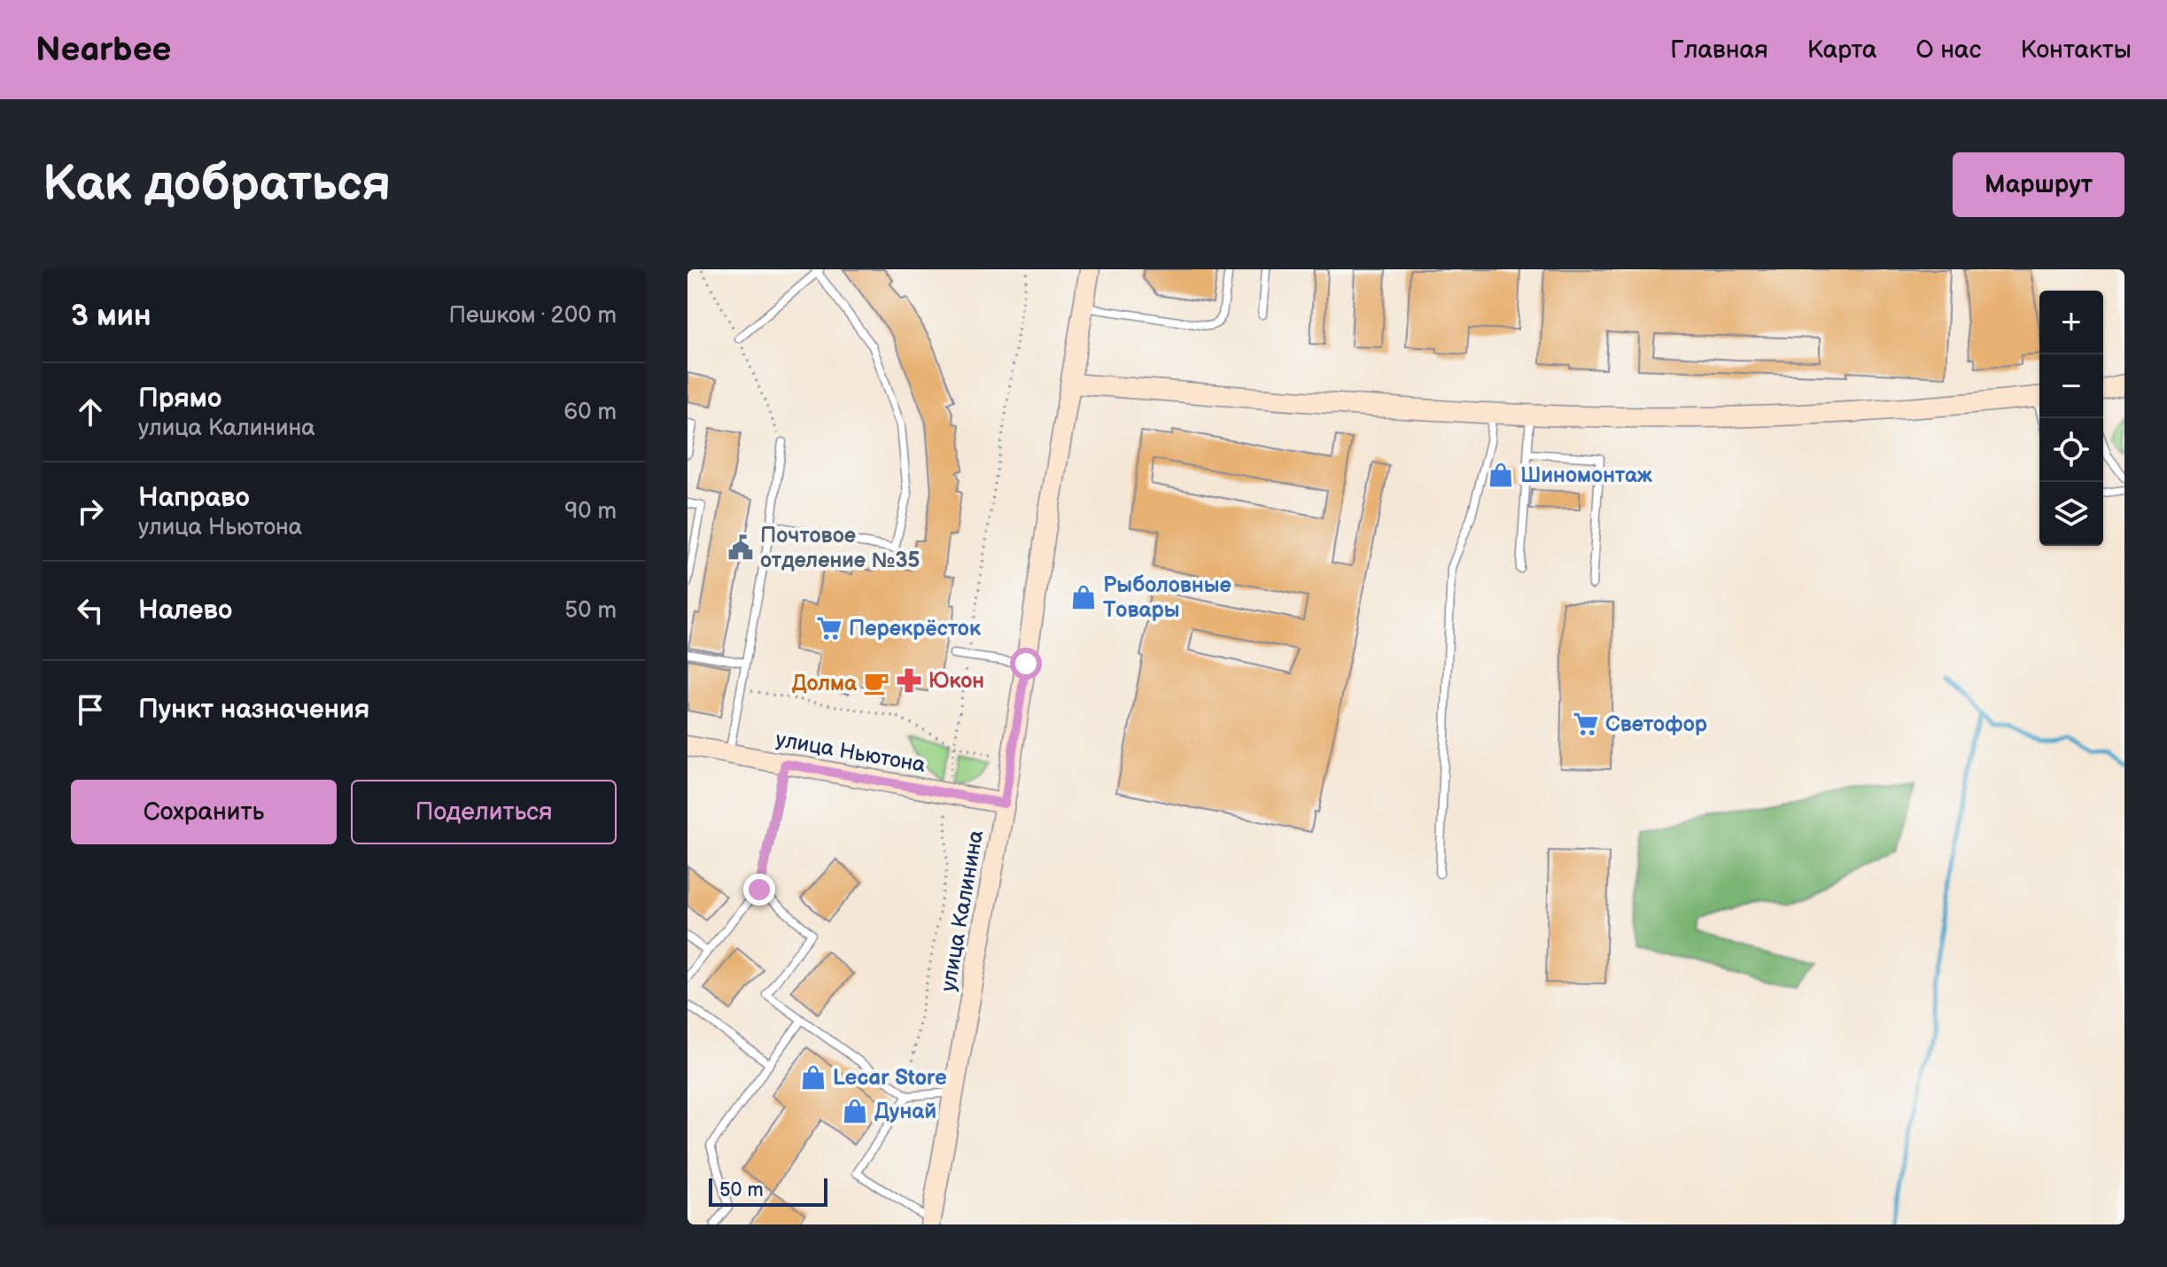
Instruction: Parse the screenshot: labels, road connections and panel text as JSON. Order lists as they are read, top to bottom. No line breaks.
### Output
{"streets":{"main road":["улица Ньютона","улица Калинина"]},"crossings":[["улица Ньютона","улица Калинина"]],"places":{"shop":["Шиномонтаж","Рыболовные Товары","Lecar Store","Дунай"],"public building":["Почтовое отделение №35"],"supermarket":["Перекрёсток","Светофор"],"pharmacy":["Юкон"],"cafe":["Долма"]},"scale_bar":"50 m","page":{"header":"Nearbee","nav":["Главная","Карта","О нас","Контакты"],"buttons":["Маршрут",["Сохранить","Поделиться"]],"title":"Как добраться","heading":["3 мин","Пешком · 200 m"],"map_buttons":["+","−"],"list":[["Прямо","улица Калинина","60 m"],["Направо","улица Ньютона","90 m"],["Налево","50 m"],"Пункт назначения"],"scale":"50 m"}}
